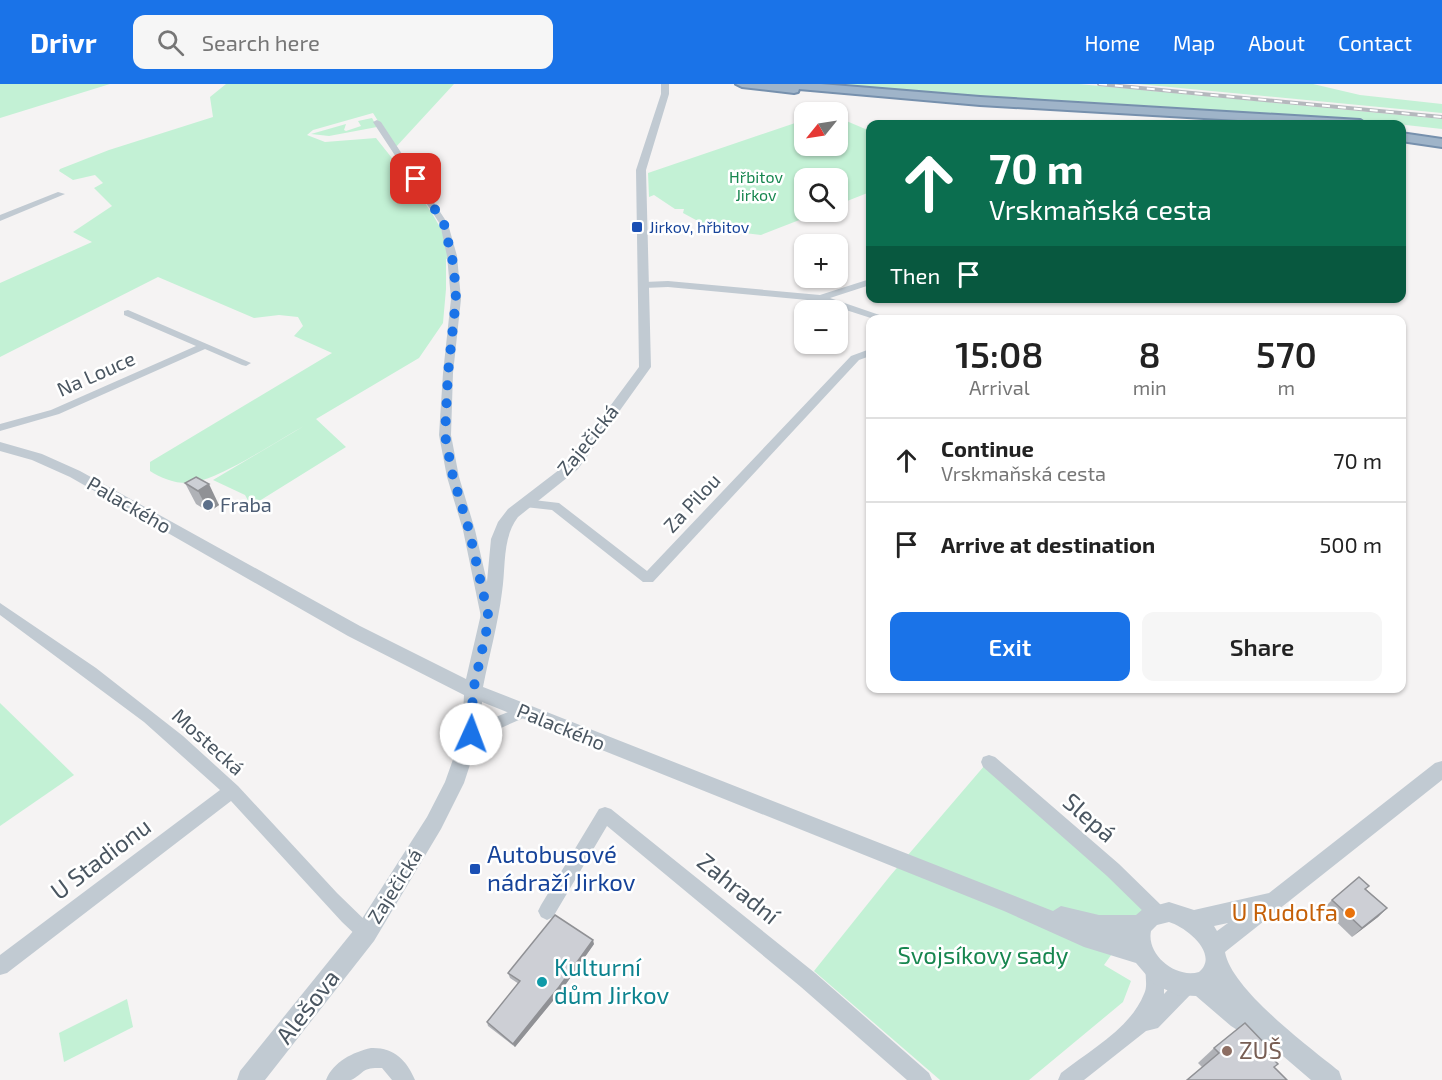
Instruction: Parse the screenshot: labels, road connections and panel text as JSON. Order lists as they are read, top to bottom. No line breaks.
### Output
{"streets":{"street":["Na Louce","Zaječická","Za Pilou","Palackého","Mostecká","Slepá","U Stadionu","Zahradní","Alešova"]},"crossings":[["Zaječická","Za Pilou"],["Zaječická","Palackého"],["Zaječická","Mostecká"],["Zaječická","Alešova"],["Palackého","Slepá"],["Mostecká","U Stadionu"],["Mostecká","Alešova"]],"parks":["Hřbitov Jirkov","Svojsíkovy sady"],"places":{"transit":["Jirkov, hřbitov","Autobusové nádraží Jirkov"],"other":["Fraba","U Rudolfa","Kulturní dům Jirkov","ZUŠ"]},"north":"bottom left","page":{"header":"Drivr","search":"Search here","nav":["Home","Map","About","Contact"],"map_buttons":["+","−"],"turn":["70 m","Vrskmaňská cesta"],"then":"Then","eta":["15:08","Arrival","8","min","570","m"],"list":[{"name":"Continue","note":"Vrskmaňská cesta","value":"70 m"},{"name":"Arrive at destination","value":"500 m"}],"buttons":["Exit","Share"]}}
